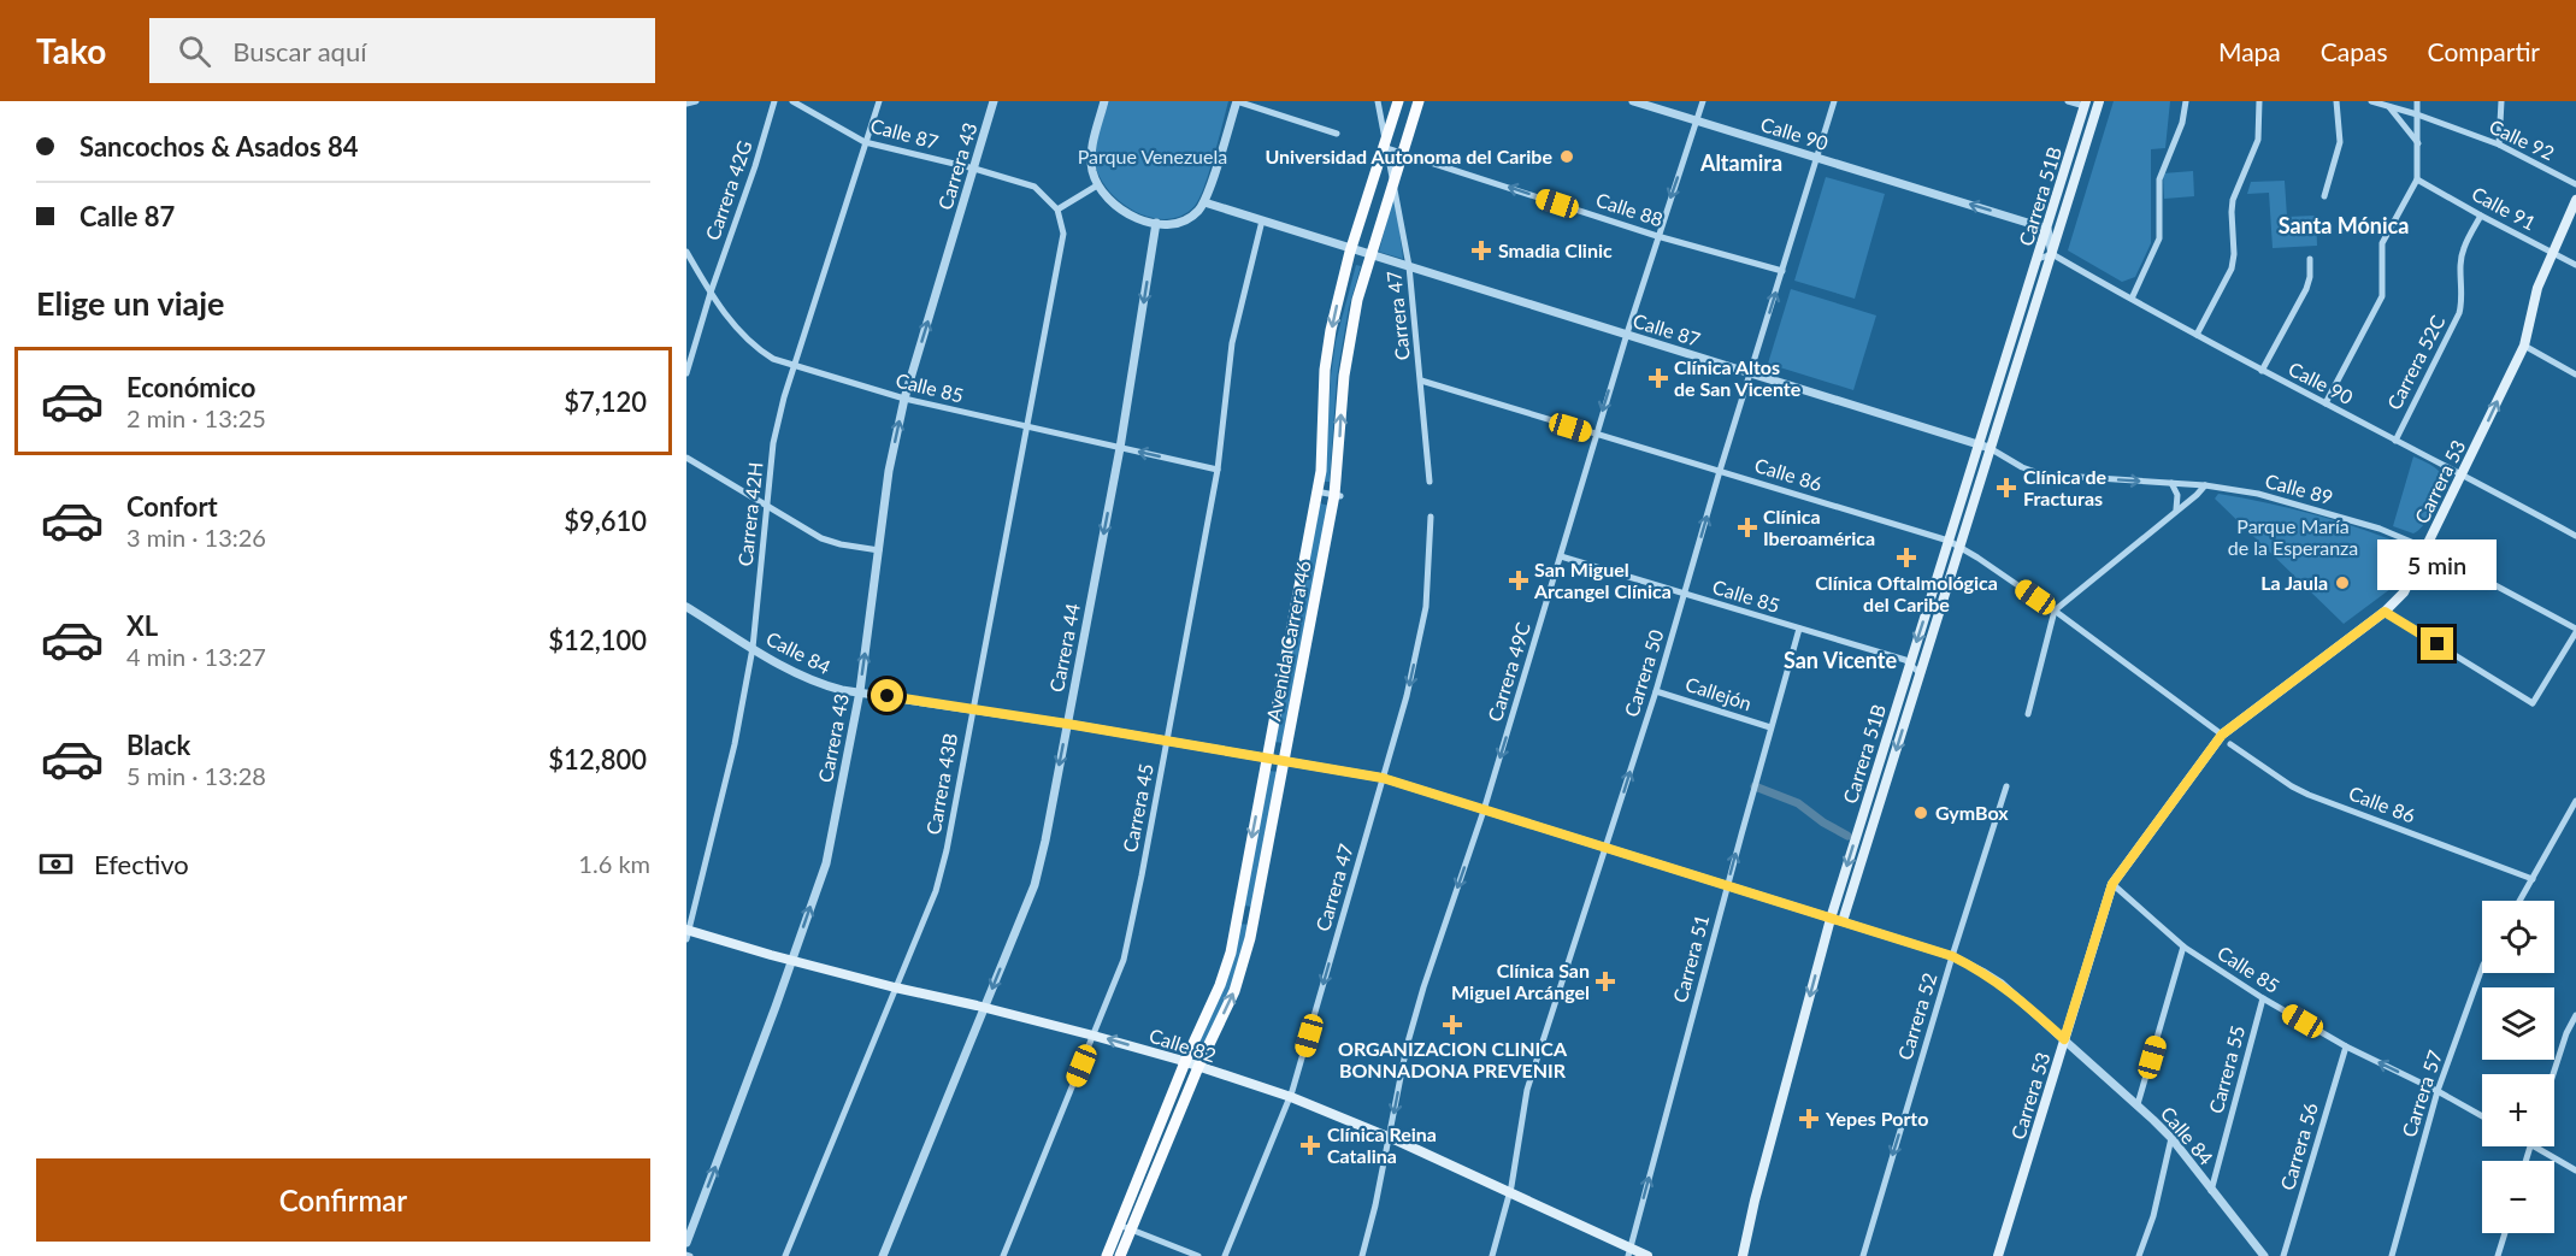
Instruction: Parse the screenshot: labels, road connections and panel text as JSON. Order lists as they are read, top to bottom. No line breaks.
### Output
{"streets":{"main road":["Carrera 51B","Carrera 53","Avenida Carrera 46","Calle 82"],"street":["Calle 87","Calle 90","Calle 92","Carrera 43","Carrera 42G","Calle 91","Calle 88","Carrera 47","Carrera 52C","Calle 85","Calle 86","Calle 89","Carrera 42H","Carrera 44","Calle 84","Carrera 49C","Carrera 50","Callejón","Carrera 43B","Carrera 45","Carrera 51","Carrera 52","Carrera 55","Carrera 57","Carrera 56"]},"crossings":[["Calle 87","Carrera 43"],["Calle 87","Carrera 51B"],["Calle 87","Carrera 47"],["Calle 87","Calle 89"],["Calle 87","Carrera 42H"],["Calle 87","Avenida Carrera 46"],["Calle 87","Carrera 49C"],["Calle 87","Carrera 50"],["Calle 87","Carrera 43B"],["Calle 87","Carrera 45"],["Calle 90","Carrera 51B"],["Calle 90","Carrera 52C"],["Calle 90","Carrera 53"],["Calle 90","Carrera 49C"],["Calle 90","Carrera 50"],["Carrera 43","Calle 85"],["Carrera 43","Calle 84"],["Carrera 43","Calle 82"],["Carrera 42G","Calle 85"],["Carrera 51B","Calle 85"],["Carrera 51B","Calle 86"],["Carrera 51B","Calle 84"],["Calle 91","Carrera 52C"],["Calle 91","Carrera 53"],["Calle 88","Carrera 47"],["Calle 88","Avenida Carrera 46"],["Calle 88","Carrera 49C"],["Calle 88","Carrera 50"],["Carrera 47","Calle 86"],["Carrera 47","Avenida Carrera 46"],["Carrera 47","Calle 84"],["Carrera 47","Calle 82"],["Calle 85","Carrera 53"],["Calle 85","Carrera 42H"],["Calle 85","Carrera 44"],["Calle 85","Carrera 49C"],["Calle 85","Carrera 50"],["Calle 85","Carrera 43B"],["Calle 85","Carrera 45"],["Calle 85","Carrera 51"],["Calle 85","Carrera 55"],["Calle 85","Carrera 57"],["Calle 85","Carrera 56"],["Calle 86","Carrera 53"],["Calle 86","Carrera 49C"],["Calle 86","Carrera 50"],["Carrera 53","Calle 89"],["Carrera 53","Calle 84"],["Carrera 42H","Calle 84"],["Carrera 42H","Calle 82"],["Avenida Carrera 46","Calle 84"],["Avenida Carrera 46","Calle 82"],["Carrera 44","Calle 84"],["Carrera 44","Calle 82"],["Calle 84","Carrera 49C"],["Calle 84","Carrera 50"],["Calle 84","Carrera 43B"],["Calle 84","Carrera 45"],["Calle 84","Carrera 51"],["Calle 84","Carrera 52"],["Calle 84","Carrera 55"],["Carrera 49C","Calle 82"],["Carrera 50","Callejón"],["Carrera 50","Calle 82"],["Callejón","Carrera 51"],["Carrera 43B","Calle 82"],["Carrera 45","Calle 82"],["Carrera 51","Calle 82"]],"one_way":["Carrera 43","Carrera 51B","Calle 88","Carrera 47","Carrera 44","Carrera 49C","Carrera 51","Carrera 52"],"districts":["Altamira","Santa Mónica","San Vicente"],"parks":["Parque Venezuela","Parque María de la Esperanza"],"places":{"other":["Universidad Autonoma del Caribe","La Jaula","GymBox"],"health":["Smadia Clinic","Clínica Altos de San Vicente","Clínica de Fracturas","Clínica Iberoamérica","Clínica Oftalmológica del Caribe","San Miguel Arcangel Clínica","Clínica San Miguel Arcángel","ORGANIZACION CLINICA BONNADONA PREVENIR","Yepes Porto","Clínica Reina Catalina"]},"page":{"header":"Tako","search":"Buscar aquí","nav":["Mapa","Capas","Compartir"],"banner":["Sancochos & Asados 84","Calle 87"],"heading":"Elige un viaje","list":[{"name":"Económico","note":"2 min · 13:25","value":"$7,120"},{"name":"Confort","note":"3 min · 13:26","value":"$9,610"},{"name":"XL","note":"4 min · 13:27","value":"$12,100"},{"name":"Black","note":"5 min · 13:28","value":"$12,800"}],"bubble":"5 min","pay":["Efectivo","1.6 km"],"map_buttons":["+","−"],"buttons":"Confirmar"}}
